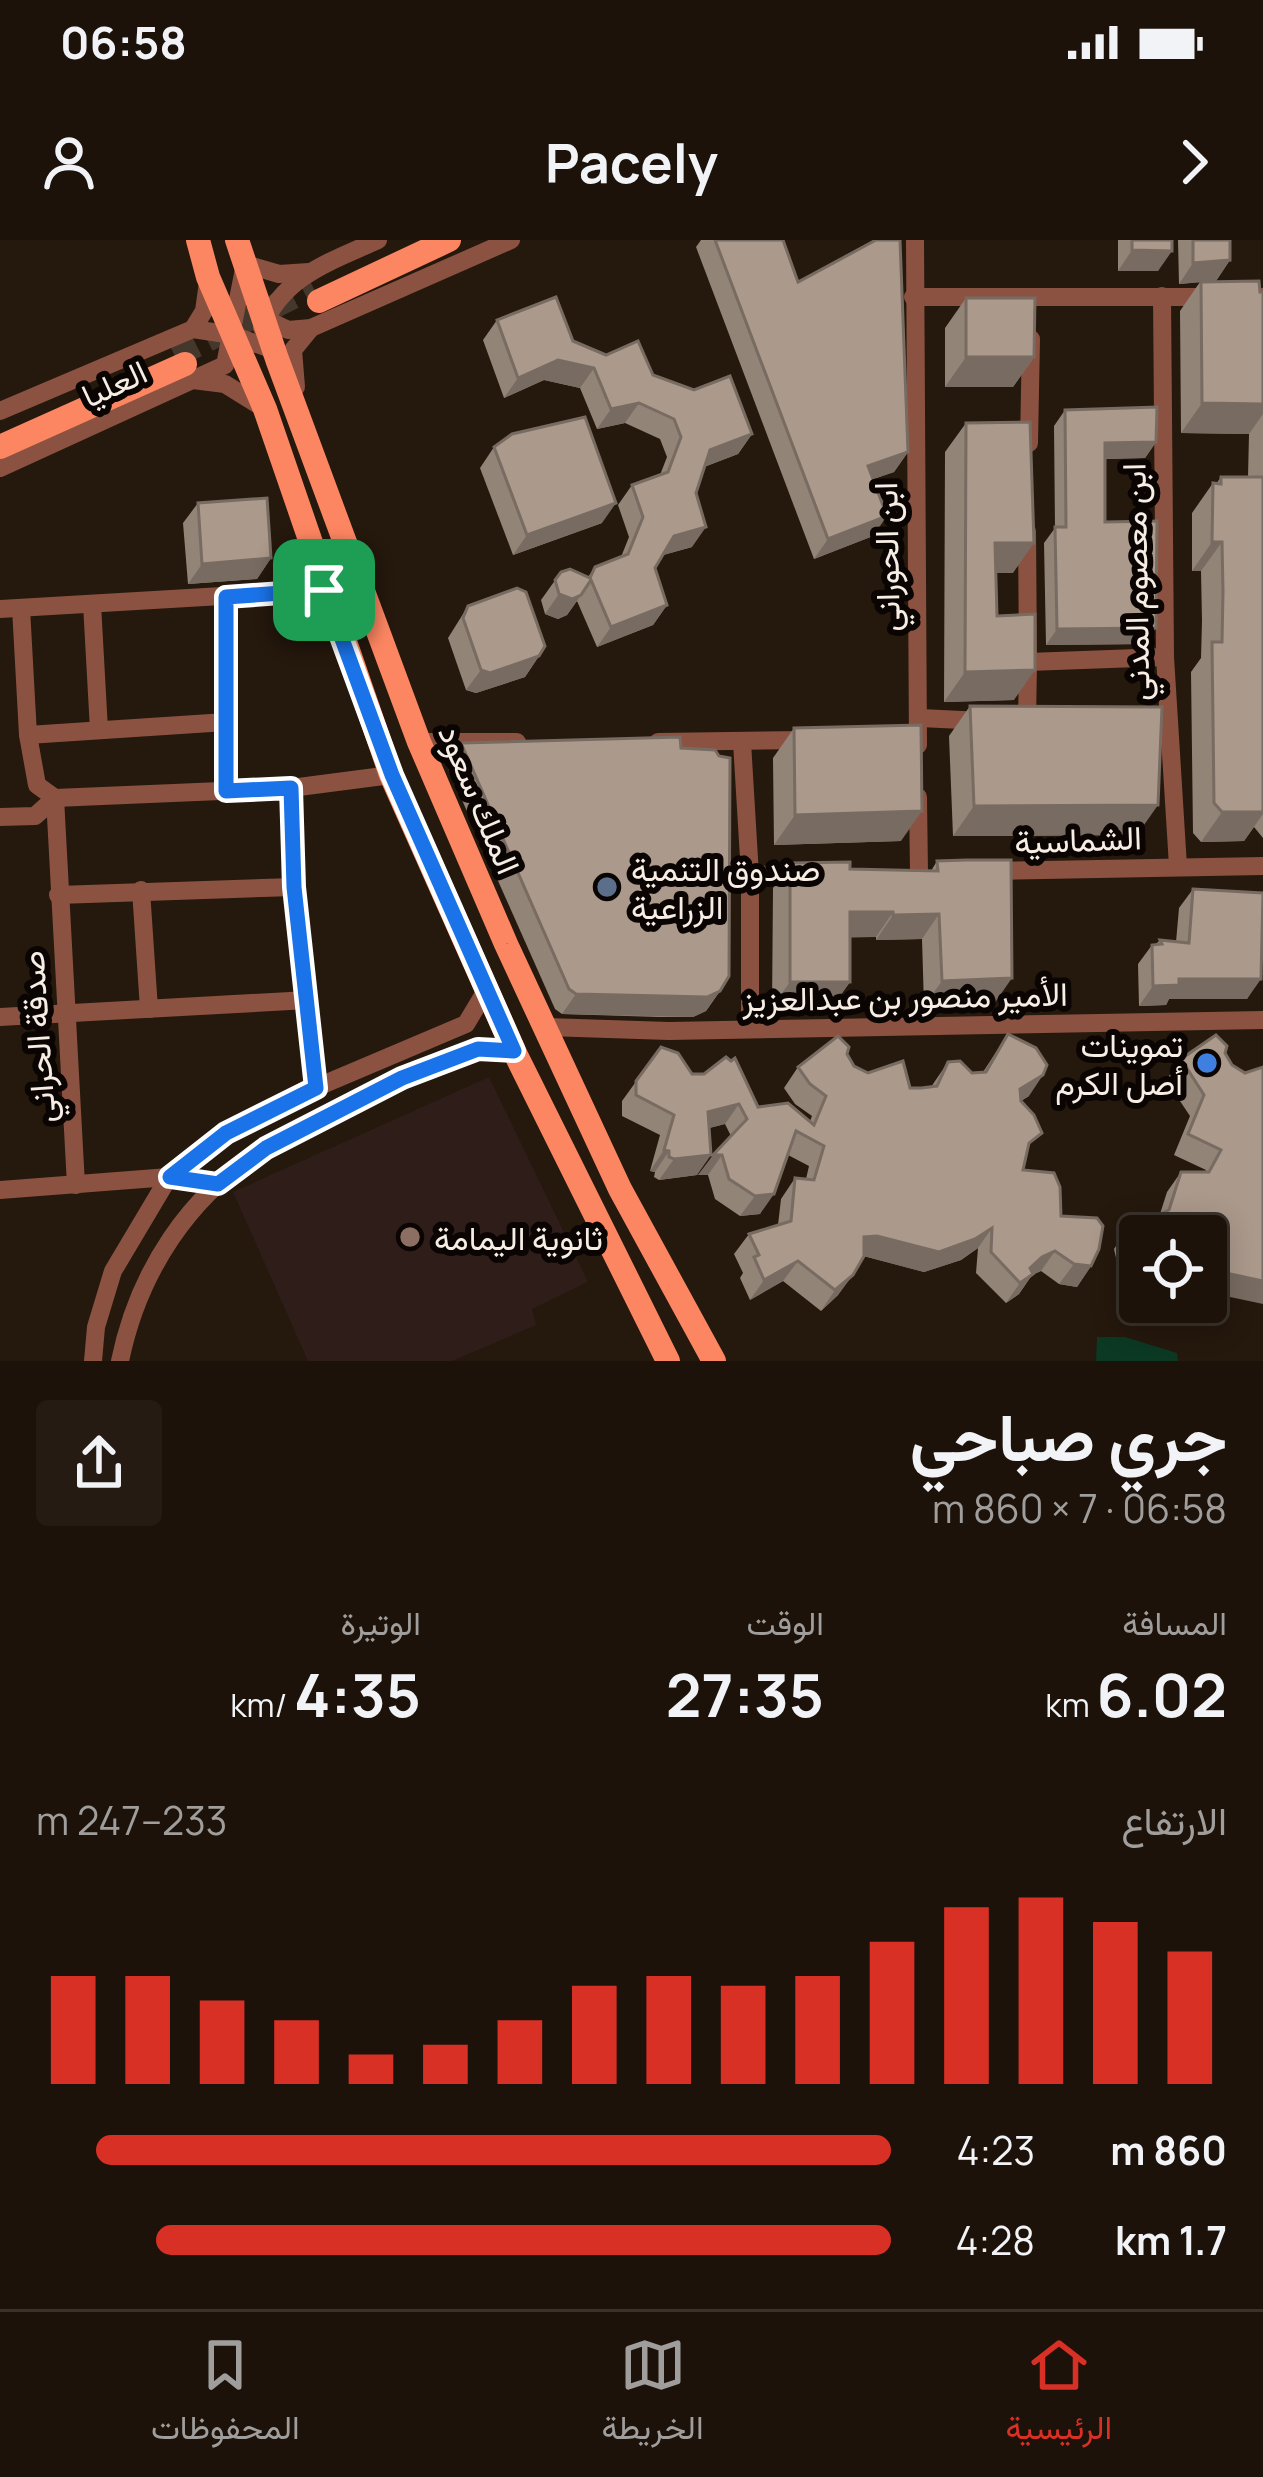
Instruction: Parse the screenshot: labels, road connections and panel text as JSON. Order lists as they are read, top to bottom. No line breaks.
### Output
{"streets":{"main road":["الملك سعود"],"street":["العليا","ابن الحوراني","ابن معصوم المدني","الشماسية","الأمير منصور بن عبدالعزيز","صدقة الحراني"]},"crossings":[["العليا","الملك سعود"],["ابن معصوم المدني","الشماسية"],["الملك سعود","الأمير منصور بن عبدالعزيز"]],"places":["صندوق التنمية الزراعية","تموينات أصل الكرم","ثانوية اليمامة"],"page":{"status":"06:58","header":"Pacely","heading":["جري صباحي","06:58 · 7 × 860 m"],"stats":[["المسافة","6.02 km"],["الوقت","27:35"],["الوتيرة","4:35 /km"]],"chart":["الارتفاع","233–247 m"],"list":[{"name":"860 m","note":"4:23"},{"name":"1.7 km","note":"4:28"}],"tabs":["الرئيسية","الخريطة","المحفوظات"]}}
